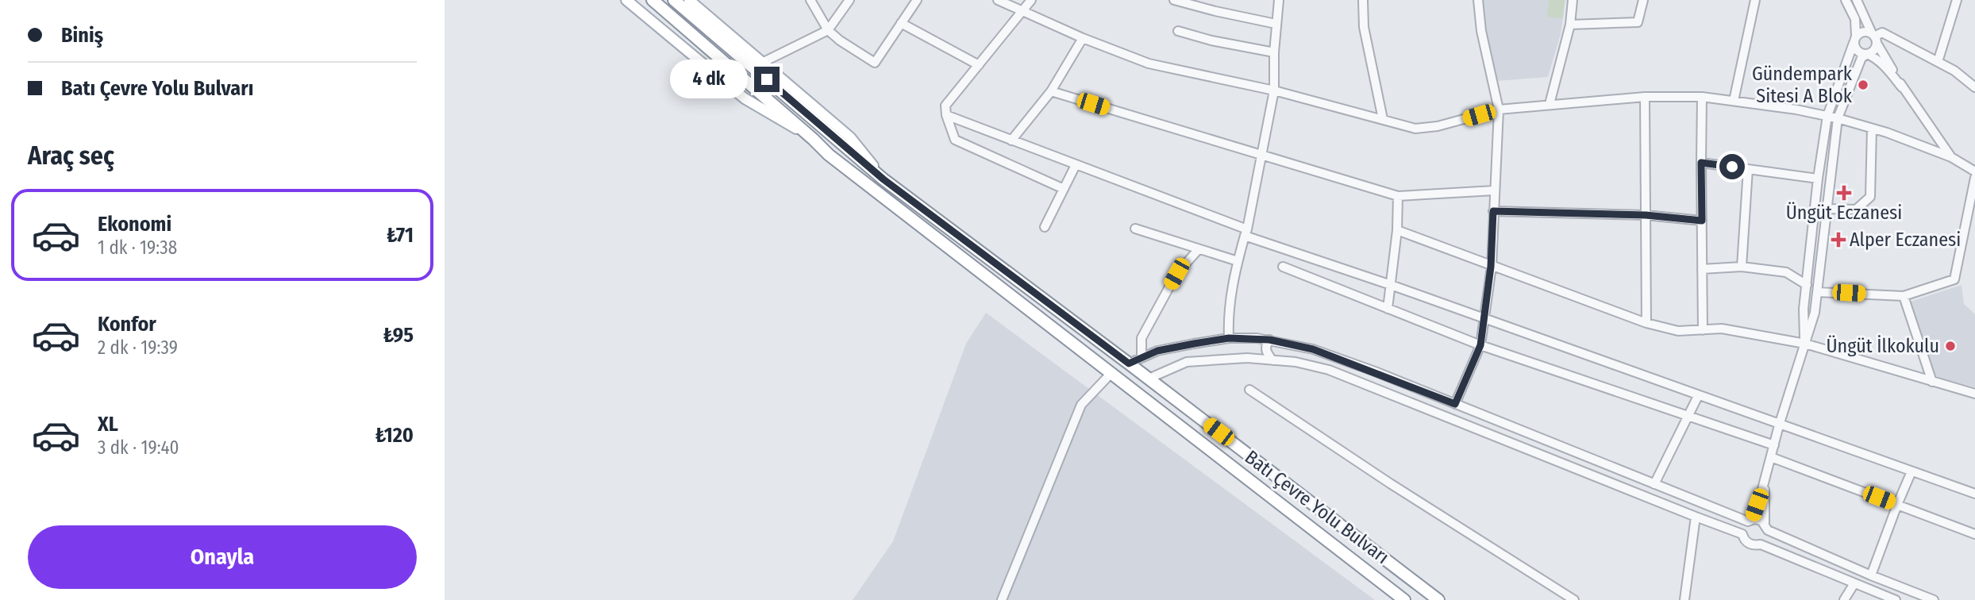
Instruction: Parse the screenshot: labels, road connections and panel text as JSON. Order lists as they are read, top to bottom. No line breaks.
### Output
{"streets":{"highway":["Batı Çevre Yolu Bulvarı"]},"places":{"other":["Gündempark Sitesi A Blok","Üngüt İlkokulu"],"health":["Üngüt Eczanesi","Alper Eczanesi"]},"page":{"banner":["Biniş","Batı Çevre Yolu Bulvarı"],"bubble":"4 dk","heading":"Araç seç","list":[{"name":"Ekonomi","note":"1 dk · 19:38","value":"₺71"},{"name":"Konfor","note":"2 dk · 19:39","value":"₺95"},{"name":"XL","note":"3 dk · 19:40","value":"₺120"}],"buttons":"Onayla"}}
